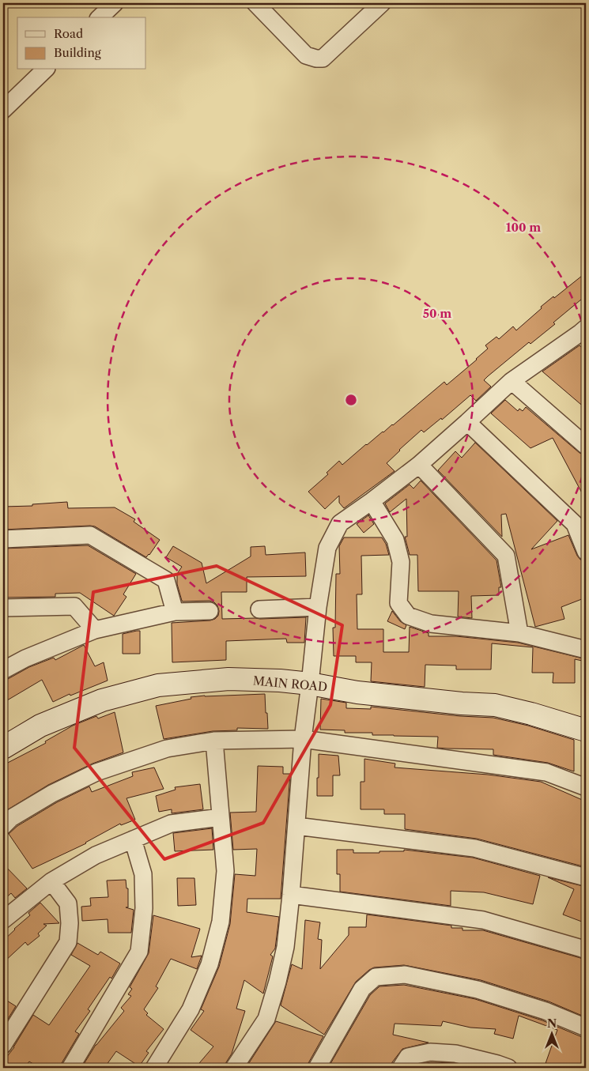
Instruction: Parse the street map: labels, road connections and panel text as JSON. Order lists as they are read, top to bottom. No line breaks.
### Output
{"streets":{"street":["MAIN ROAD"]},"legend":["Road","Building"],"north":"top","rings":["100 m","50 m"]}
